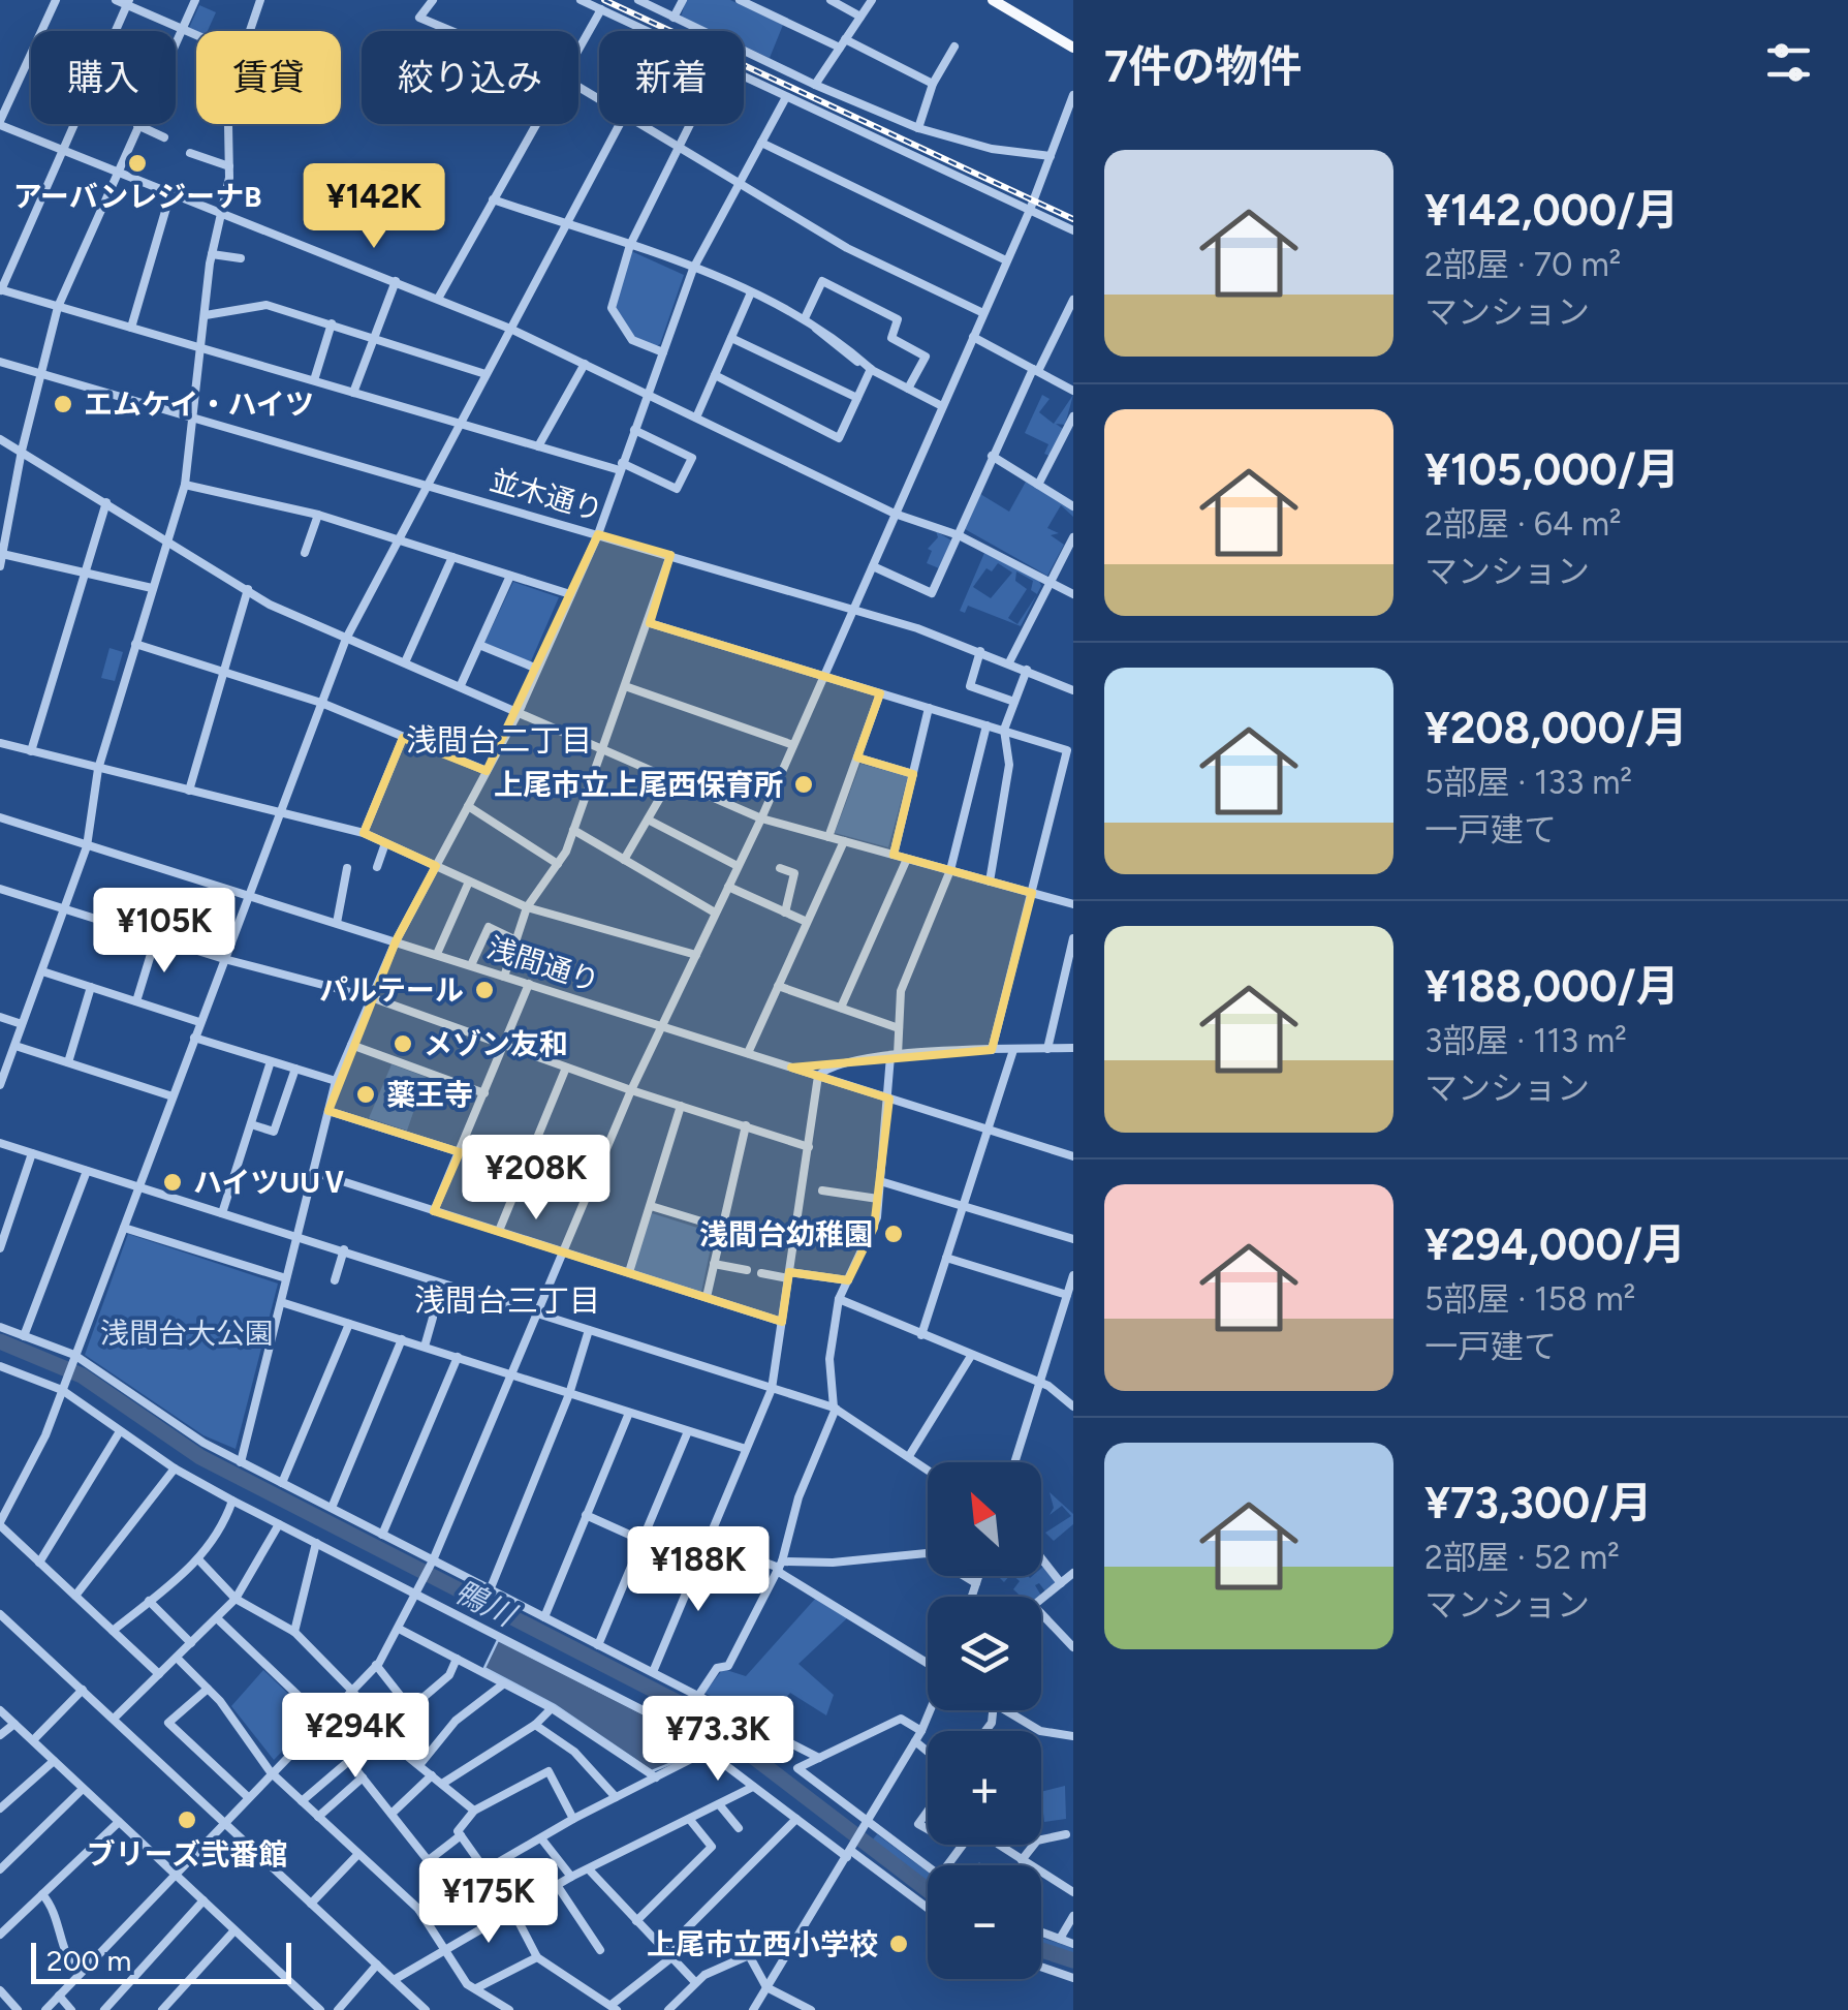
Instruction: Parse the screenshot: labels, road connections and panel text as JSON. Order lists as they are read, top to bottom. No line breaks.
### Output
{"streets":{"street":["並木通り","浅間通り"]},"districts":["浅間台二丁目","浅間台三丁目"],"water":["鴨川"],"parks":["浅間台大公園"],"places":["アーバンレジーナB","エムケイ・ハイツ","上尾市立上尾西保育所","パルテール","メゾン友和","薬王寺","ハイツUUⅤ","浅間台幼稚園","ブリーズ弐番館","上尾市立西小学校"],"scale_bar":"200 m","north":"top left","page":{"heading":"7件の物件","chip":["購入","賃貸","絞り込み","新着"],"list":[{"name":"¥142,000/月","note":"2部屋 · 70 m² · マンション"},{"name":"¥105,000/月","note":"2部屋 · 64 m² · マンション"},{"name":"¥208,000/月","note":"5部屋 · 133 m² · 一戸建て"},{"name":"¥188,000/月","note":"3部屋 · 113 m² · マンション"},{"name":"¥294,000/月","note":"5部屋 · 158 m² · 一戸建て"},{"name":"¥73,300/月","note":"2部屋 · 52 m² · マンション"}],"price":["¥142K","¥105K","¥208K","¥188K","¥294K","¥73.3K","¥175K"],"map_buttons":["+","−"],"scale":"200 m"}}
